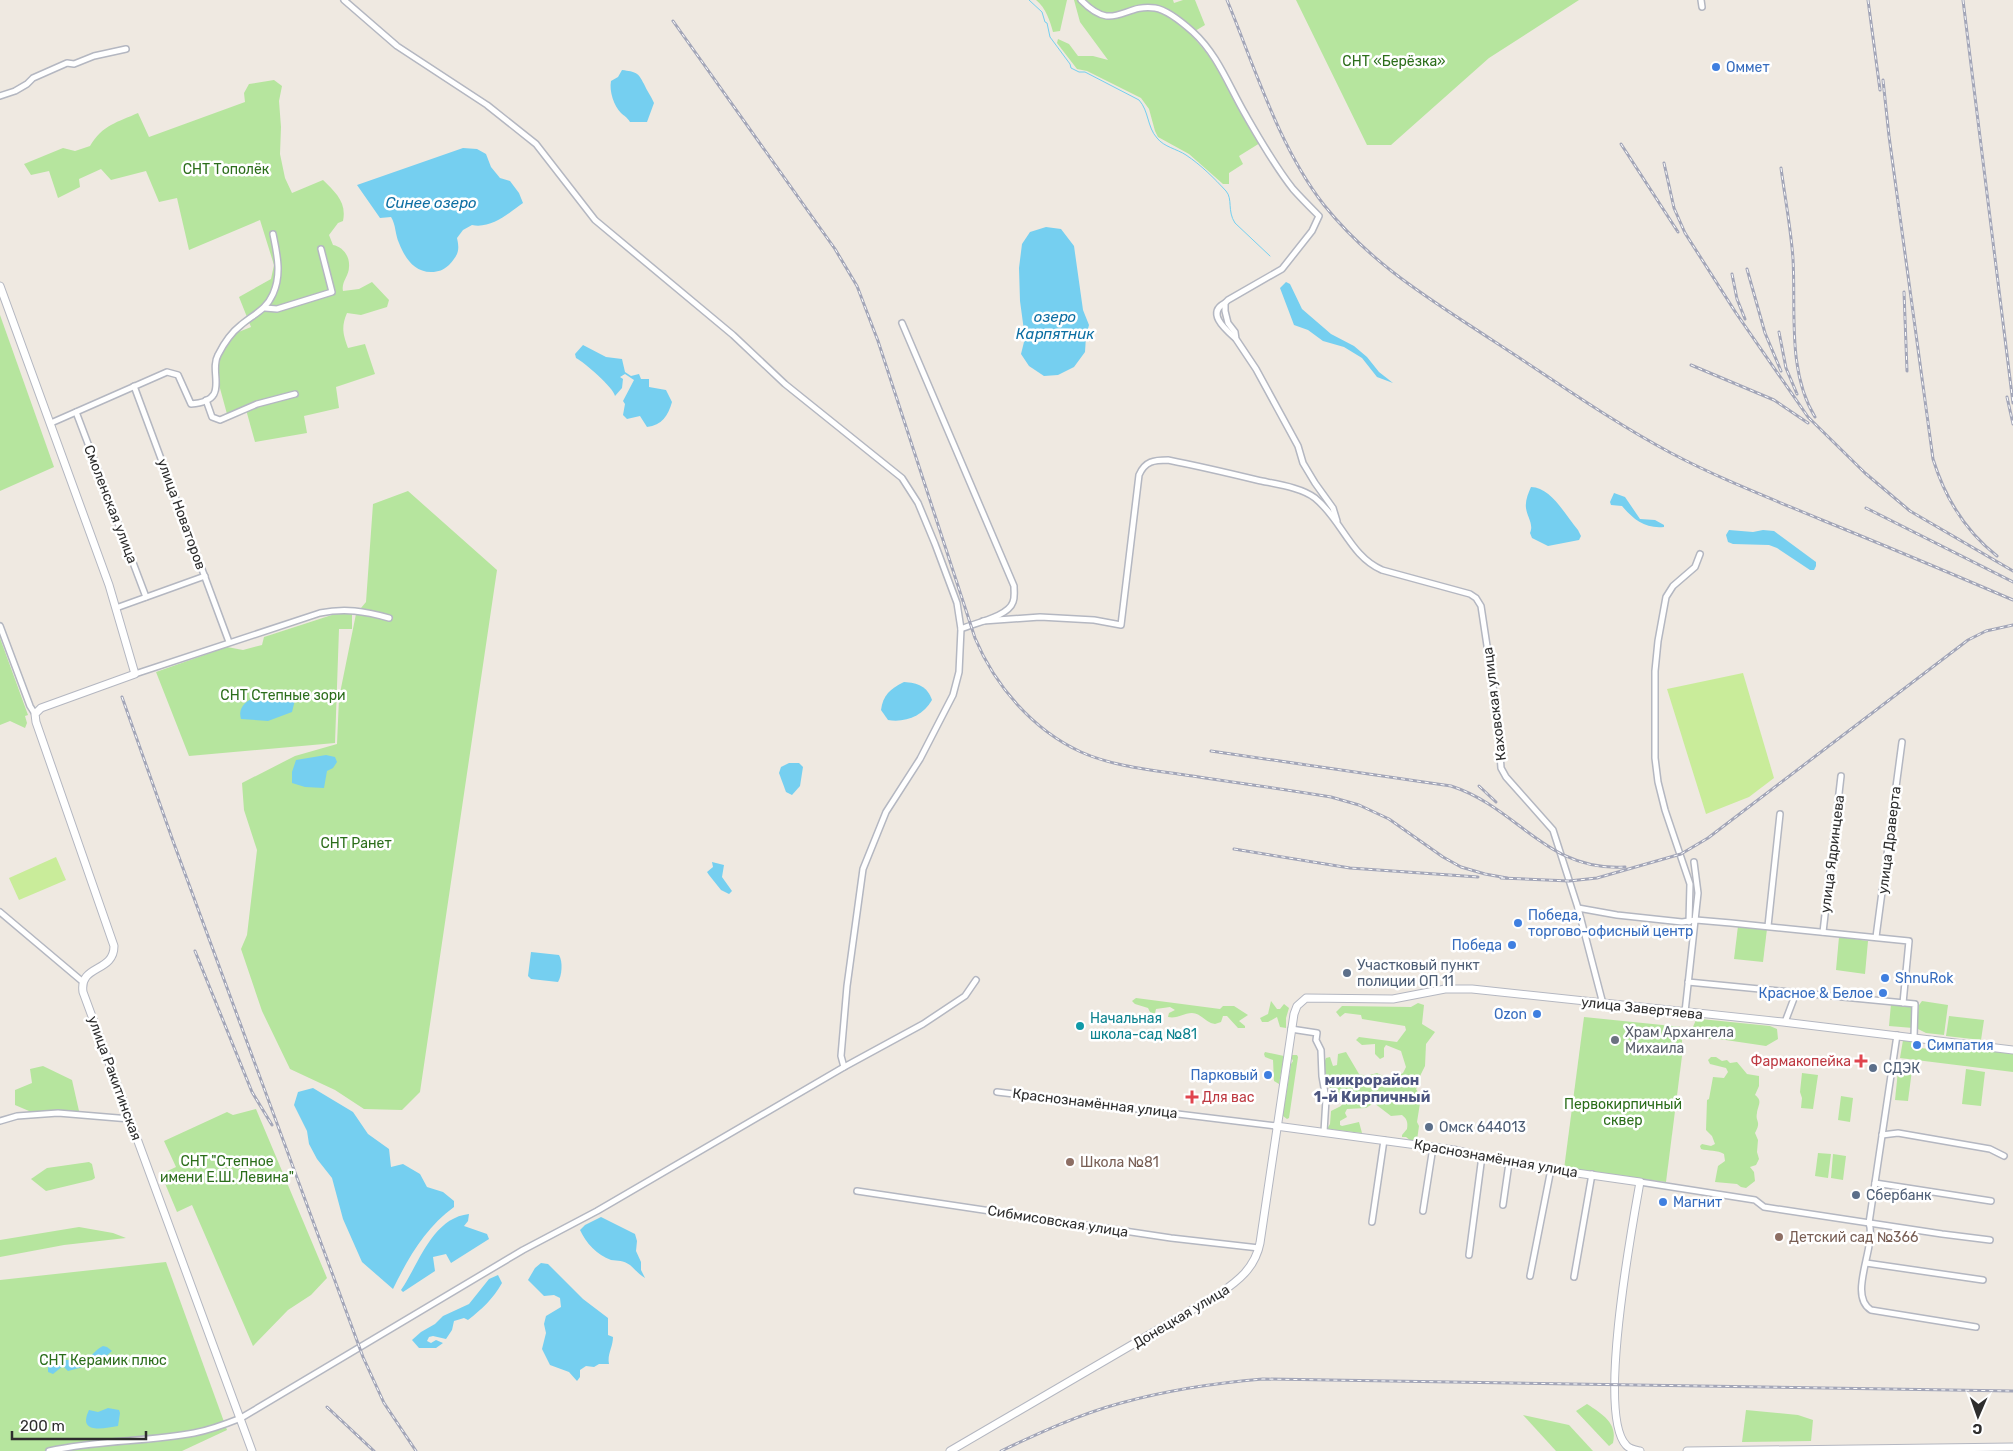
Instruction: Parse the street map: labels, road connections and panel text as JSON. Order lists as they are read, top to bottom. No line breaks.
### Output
{"streets":{"street":["Смоленская улица","улица Новаторов","Каховская улица","улица Драверта","улица Ядринцева","улица Завертяева","улица Ракитинская","Краснознамённая улица","Сибмисовская улица","Донецкая улица"]},"crossings":[["Каховская улица","улица Завертяева"],["улица Завертяева","Донецкая улица"],["Краснознамённая улица","Донецкая улица"],["Сибмисовская улица","Донецкая улица"]],"districts":["микрорайон 1-й Кирпичный"],"water":["Синее озеро","озеро Карпятник"],"parks":["СНТ «Берёзка»","СНТ Тополёк","СНТ Степные зори","СНТ Ранет","Первокирпичный сквер","СНТ \"Степное имени Е.Ш. Левина\"","СНТ Керамик плюс"],"places":{"other":["Оммет","Победа, торгово-офисный центр","Победа","Участковый пункт полиции ОП 11","ShnuRok","Красное & Белое","Ozon","Начальная школа-сад №81","Храм Архангела Михаила","Симпатия","СДЭК","Парковый","Омск 644013","Школа №81","Сбербанк","Магнит","Детский сад №366"],"health":["Фармакопейка","Для вас"]},"scale_bar":"200 m","north":"bottom"}
